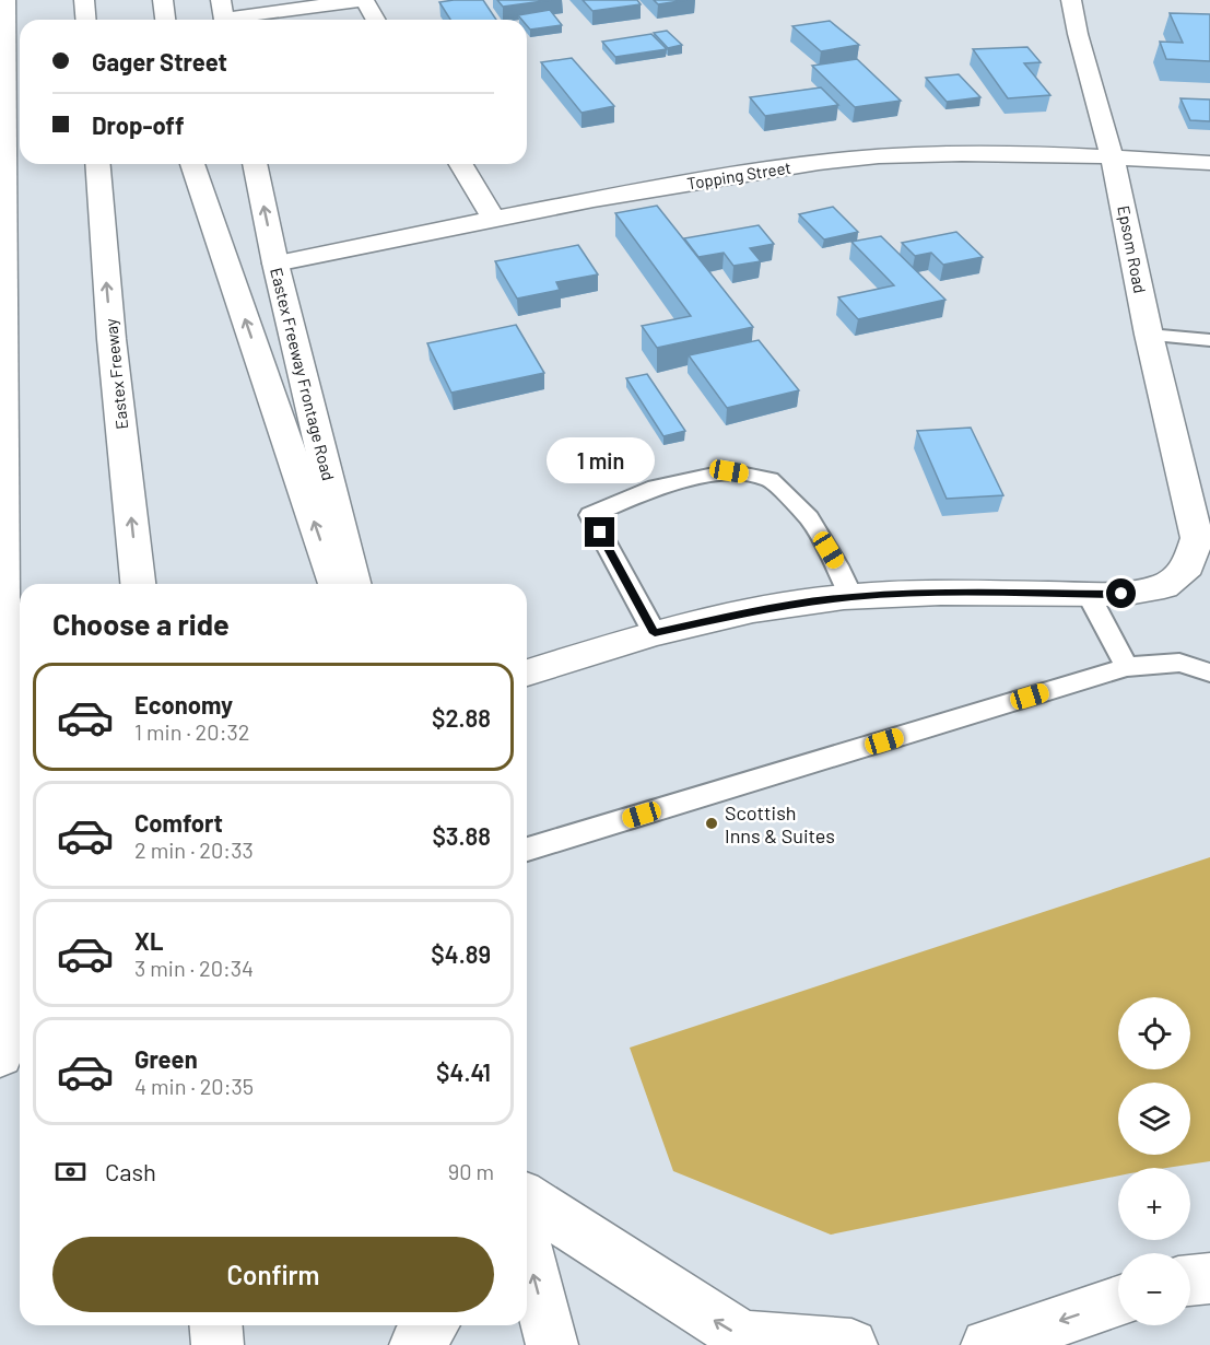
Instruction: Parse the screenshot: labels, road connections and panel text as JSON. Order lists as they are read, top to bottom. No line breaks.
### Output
{"streets":{"main road":["Topping Street","Epsom Road","Eastex Freeway","Eastex Freeway Frontage Road"]},"crossings":[["Topping Street","Epsom Road"],["Topping Street","Eastex Freeway Frontage Road"]],"places":["Scottish Inns & Suites"],"page":{"banner":["Gager Street","Drop-off"],"bubble":"1 min","heading":"Choose a ride","list":[{"name":"Economy","note":"1 min · 20:32","value":"$2.88"},{"name":"Comfort","note":"2 min · 20:33","value":"$3.88"},{"name":"XL","note":"3 min · 20:34","value":"$4.89"},{"name":"Green","note":"4 min · 20:35","value":"$4.41"}],"map_buttons":["+","−"],"pay":["Cash","90 m"],"buttons":"Confirm"}}
